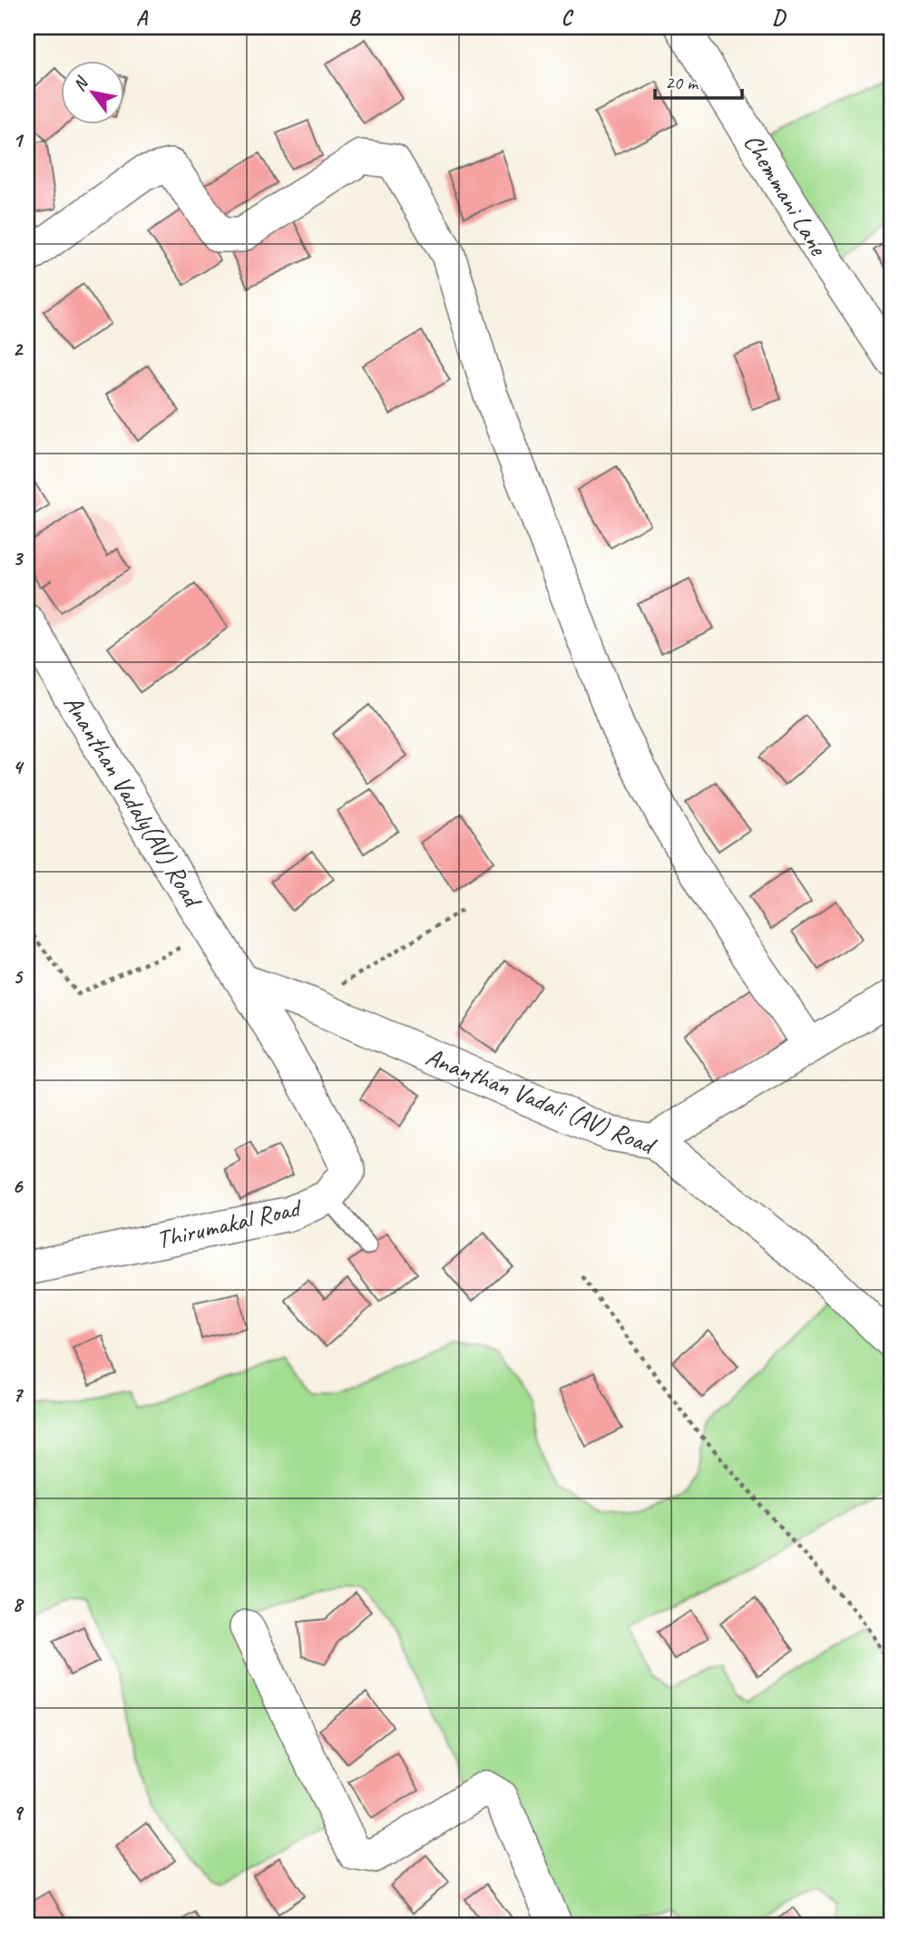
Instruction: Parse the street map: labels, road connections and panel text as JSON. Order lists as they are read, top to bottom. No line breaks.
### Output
{"streets":{"street":["Chemmani Lane","Ananthan Vadaly(AV) Road","Ananthan Vadali (AV) Road","Thirumakal Road"]},"crossings":[["Ananthan Vadaly(AV) Road","Ananthan Vadali (AV) Road"],["Ananthan Vadaly(AV) Road","Thirumakal Road"],["Ananthan Vadali (AV) Road","Thirumakal Road"]],"scale_bar":"20 m","north":"top left","grid":{"columns":["A","B","C","D"],"rows":["1","2","3","4","5","6","7","8","9"]}}
